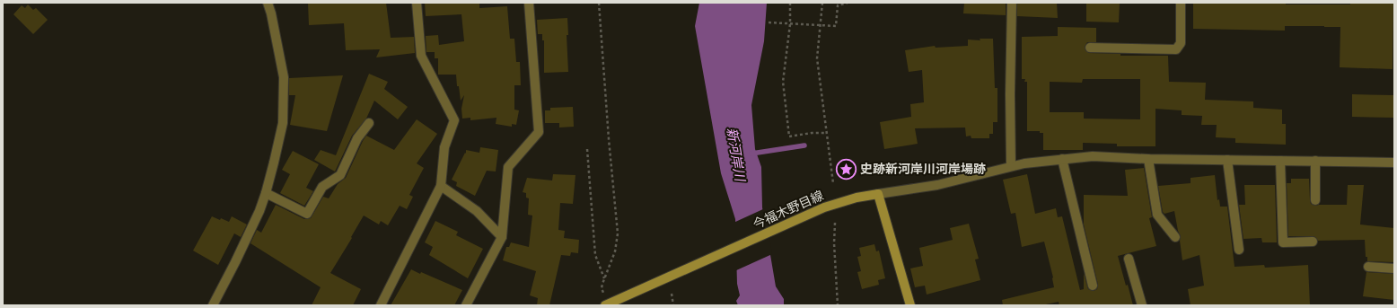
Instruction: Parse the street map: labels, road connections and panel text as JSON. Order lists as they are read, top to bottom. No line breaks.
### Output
{"streets":{"main road":["今福木野目線"]},"water":["新河岸川"],"places":{"place":["史跡新河岸川河岸場跡"]}}
